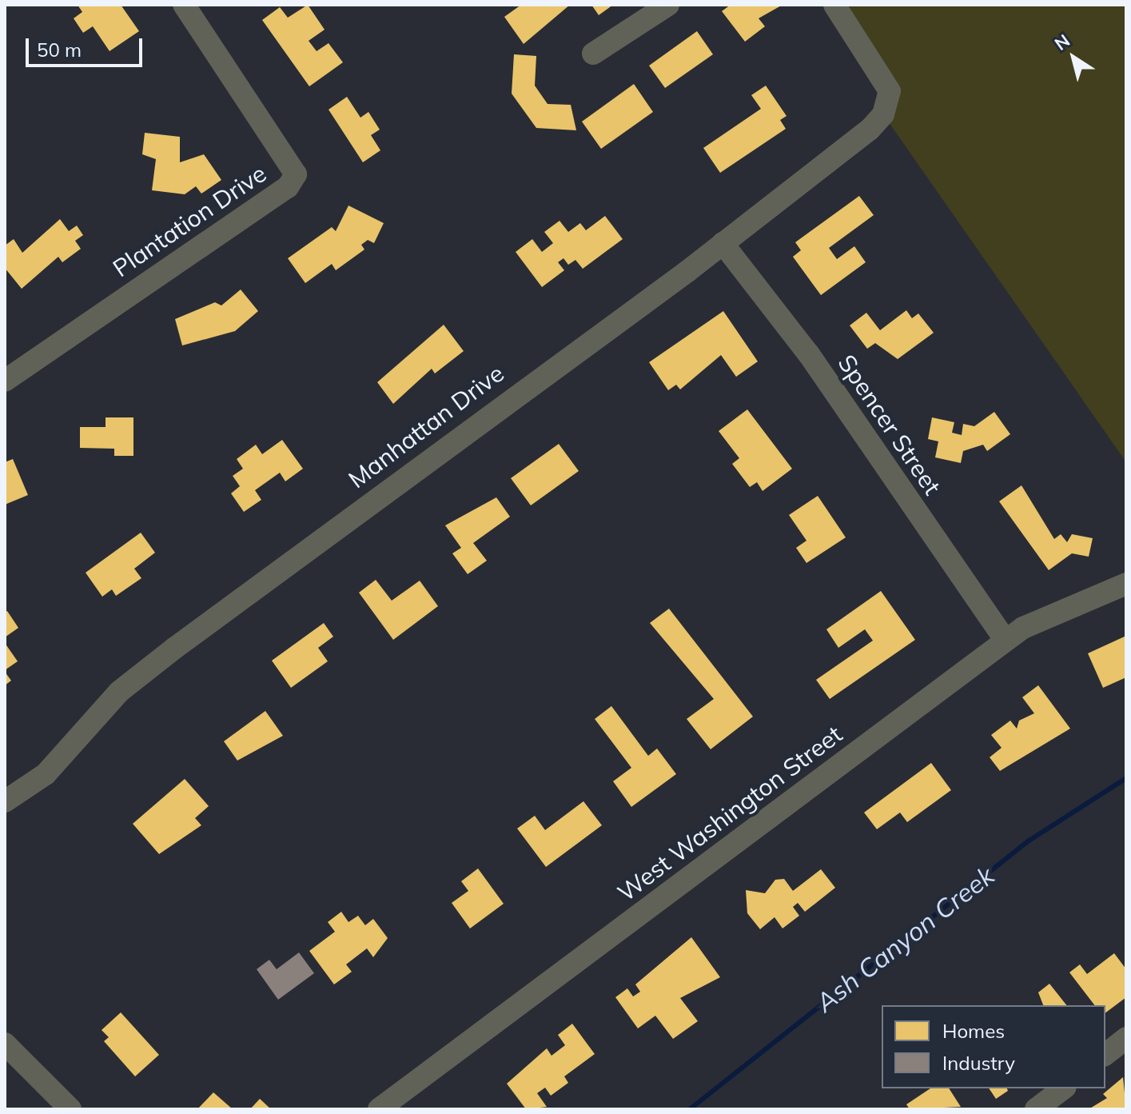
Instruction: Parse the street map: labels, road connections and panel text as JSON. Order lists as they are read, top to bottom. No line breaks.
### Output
{"streets":{"street":["Plantation Drive","Spencer Street","Manhattan Drive","West Washington Street"]},"crossings":[["Spencer Street","Manhattan Drive"],["Spencer Street","West Washington Street"]],"water":["Ash Canyon Creek"],"legend":["Homes","Industry"],"scale_bar":"50 m","north":"top left"}
